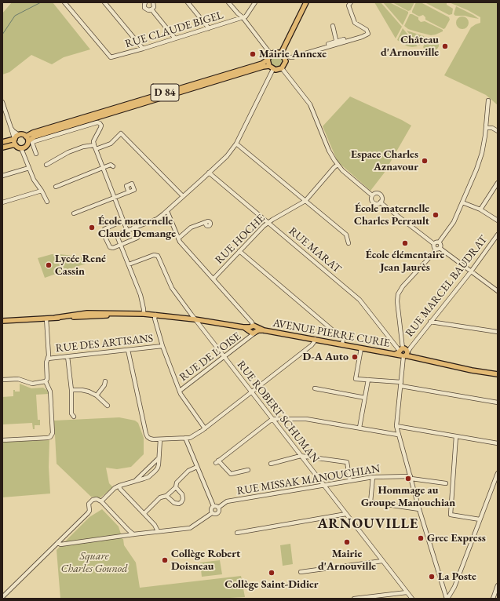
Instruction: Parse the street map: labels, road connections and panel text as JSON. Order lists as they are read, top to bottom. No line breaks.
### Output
{"streets":{"main road":["D 84","AVENUE PIERRE CURIE"],"street":["RUE CLAUDE BIGEL","RUE HOCHE","RUE MARAT","RUE MARCEL BAUDRAT","RUE DES ARTISANS","RUE DE L'OISE","RUE ROBERT SCHUMAN","RUE MISSAK MANOUCHIAN"]},"crossings":[["RUE HOCHE","RUE MARAT"],["RUE MARAT","RUE MARCEL BAUDRAT"],["RUE MARAT","AVENUE PIERRE CURIE"],["RUE MARCEL BAUDRAT","AVENUE PIERRE CURIE"],["AVENUE PIERRE CURIE","RUE DE L'OISE"],["AVENUE PIERRE CURIE","RUE ROBERT SCHUMAN"],["RUE DE L'OISE","RUE ROBERT SCHUMAN"],["RUE ROBERT SCHUMAN","RUE MISSAK MANOUCHIAN"]],"districts":["ARNOUVILLE"],"parks":["Square Charles Gounod"],"places":["Château d'Arnouville","Mairie Annexe","Espace Charles Aznavour","École maternelle Charles Perrault","École maternelle Claude Demange","École élémentaire Jean Jaurès","Lycée René Cassin","D-A Auto","Hommage au Groupe Manouchian","Grec Express","Mairie d'Arnouville","Collège Robert Doisneau","Collège Saint-Didier","La Poste"]}
